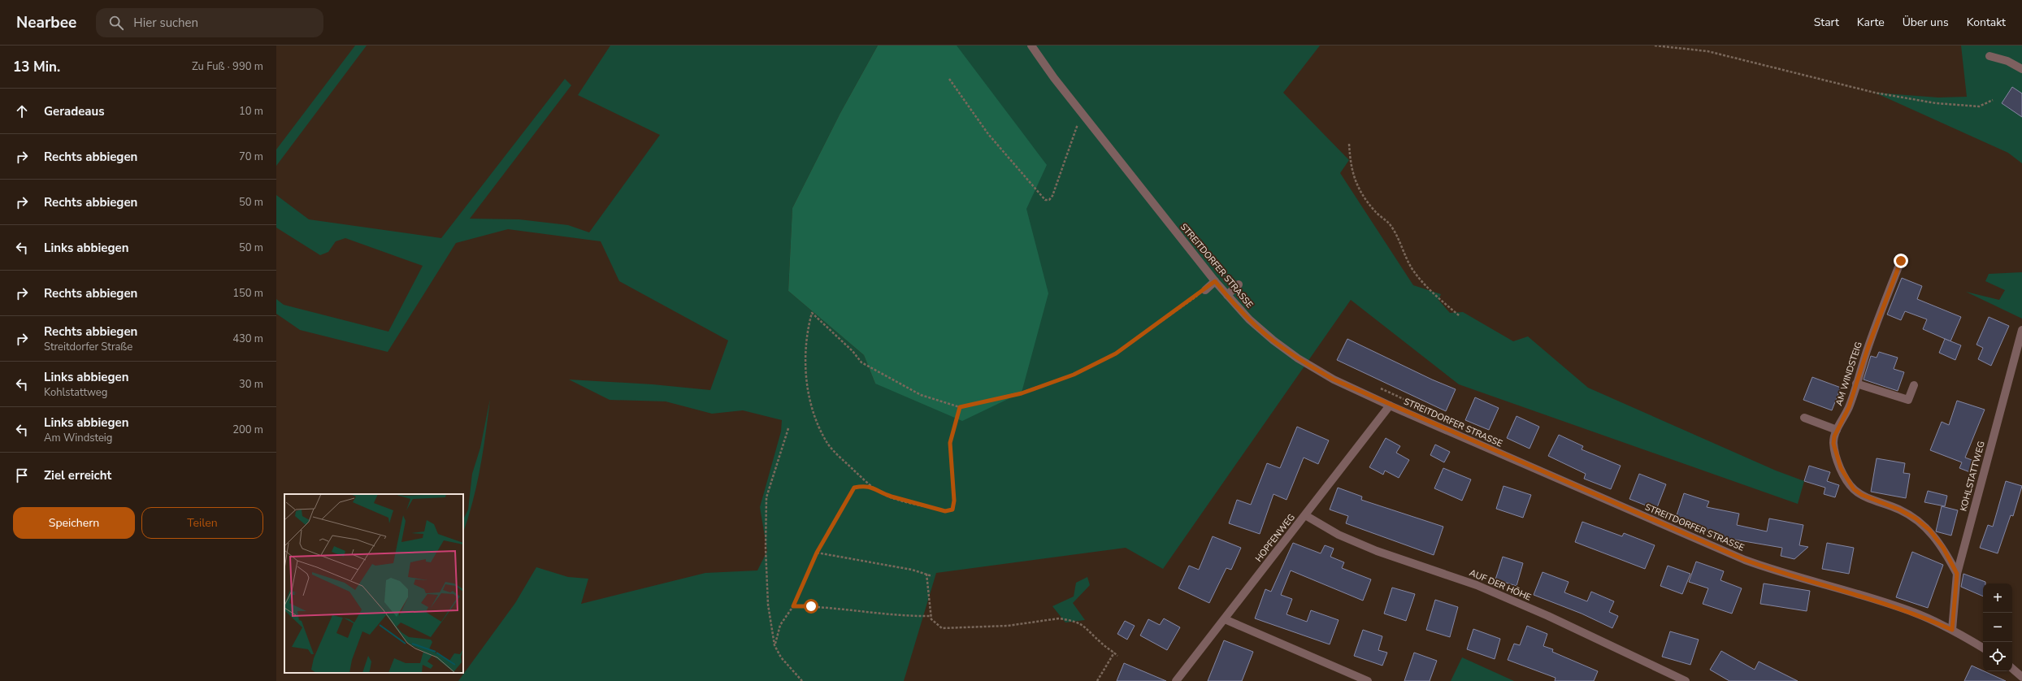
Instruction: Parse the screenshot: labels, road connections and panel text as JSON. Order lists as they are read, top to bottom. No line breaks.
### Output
{"streets":{"street":["STREITDORFER STRASSE","AM WINDSTEIG","KOHLSTATTWEG","HOPFENWEG","AUF DER HÖHE"]},"crossings":[["STREITDORFER STRASSE","KOHLSTATTWEG"],["STREITDORFER STRASSE","HOPFENWEG"],["AM WINDSTEIG","KOHLSTATTWEG"],["HOPFENWEG","AUF DER HÖHE"]],"page":{"header":"Nearbee","search":"Hier suchen","nav":["Start","Karte","Über uns","Kontakt"],"heading":["13 Min.","Zu Fuß · 990 m"],"list":[["Geradeaus","10 m"],["Rechts abbiegen","70 m"],["Rechts abbiegen","50 m"],["Links abbiegen","50 m"],["Rechts abbiegen","150 m"],["Rechts abbiegen","Streitdorfer Straße","430 m"],["Links abbiegen","Kohlstattweg","30 m"],["Links abbiegen","Am Windsteig","200 m"],"Ziel erreicht"],"buttons":["Speichern","Teilen"],"map_buttons":["+","−"]}}
